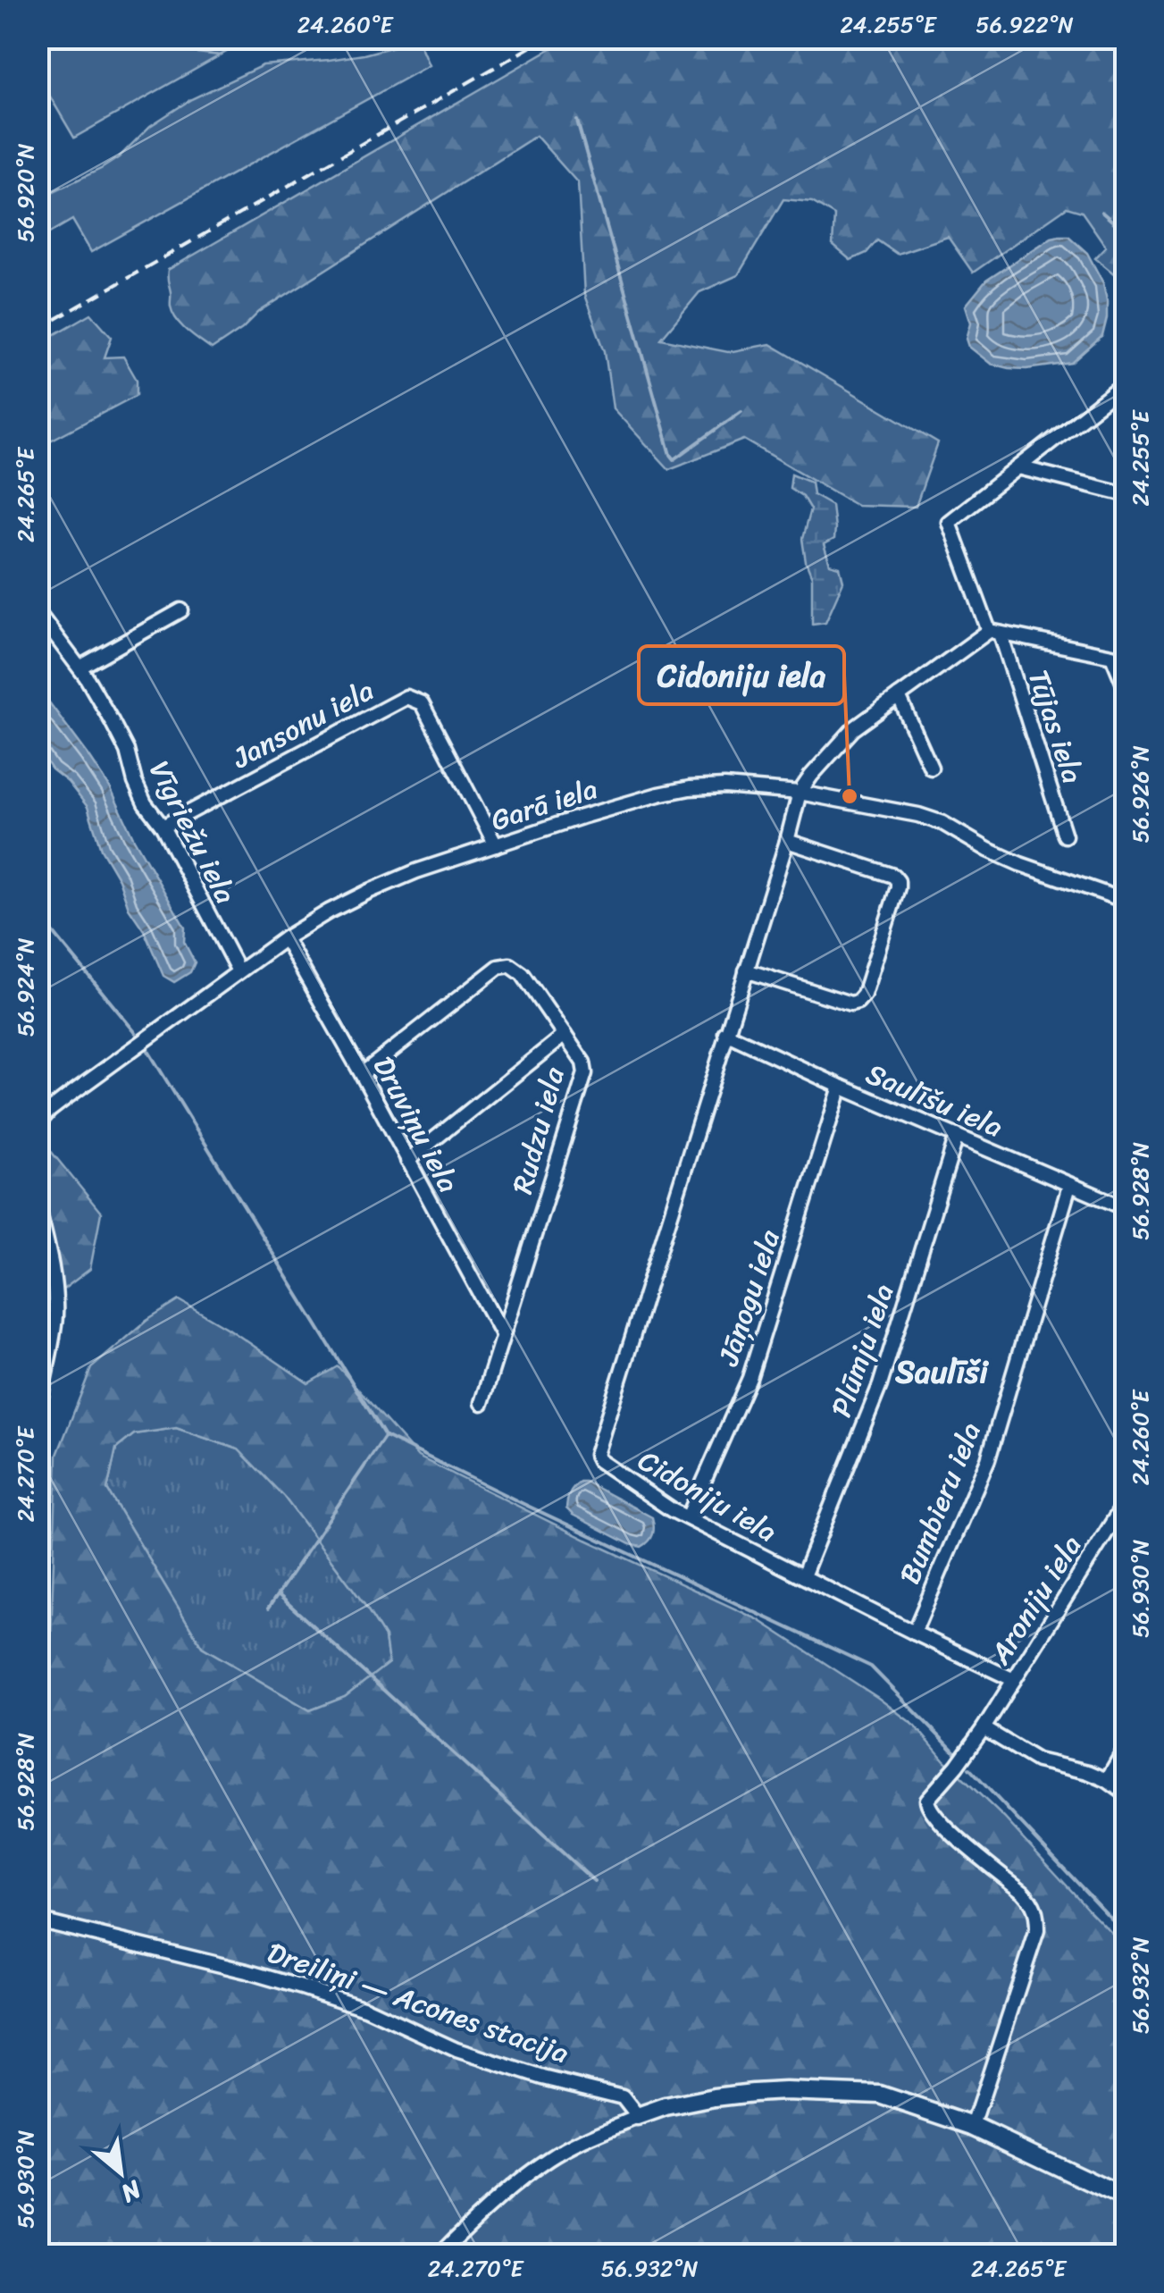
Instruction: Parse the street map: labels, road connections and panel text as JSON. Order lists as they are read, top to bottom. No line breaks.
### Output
{"streets":{"street":["Jansonu iela","Tūjas iela","Garā iela","Vīgriežu iela","Saulīšu iela","Druviņu iela","Rudzu iela","Jāņogu iela","Plūmju iela","Cidoniju iela","Bumbieru iela","Aroniju iela","Dreiliņi — Acones stacija"]},"crossings":[["Jansonu iela","Garā iela"],["Jansonu iela","Vīgriežu iela"],["Tūjas iela","Cidoniju iela"],["Garā iela","Vīgriežu iela"],["Garā iela","Druviņu iela"],["Garā iela","Cidoniju iela"],["Saulīšu iela","Jāņogu iela"],["Saulīšu iela","Plūmju iela"],["Saulīšu iela","Cidoniju iela"],["Saulīšu iela","Bumbieru iela"],["Druviņu iela","Rudzu iela"],["Jāņogu iela","Cidoniju iela"],["Plūmju iela","Cidoniju iela"],["Cidoniju iela","Bumbieru iela"],["Cidoniju iela","Aroniju iela"]],"districts":["Saulīši"],"places":["Cidoniju iela"],"north":"bottom right","coordinates":["24.260°E","24.255°E","56.922°N","56.920°N","24.265°E","56.926°N","56.924°N","56.928°N","24.270°E","56.930°N","56.932°N"]}
